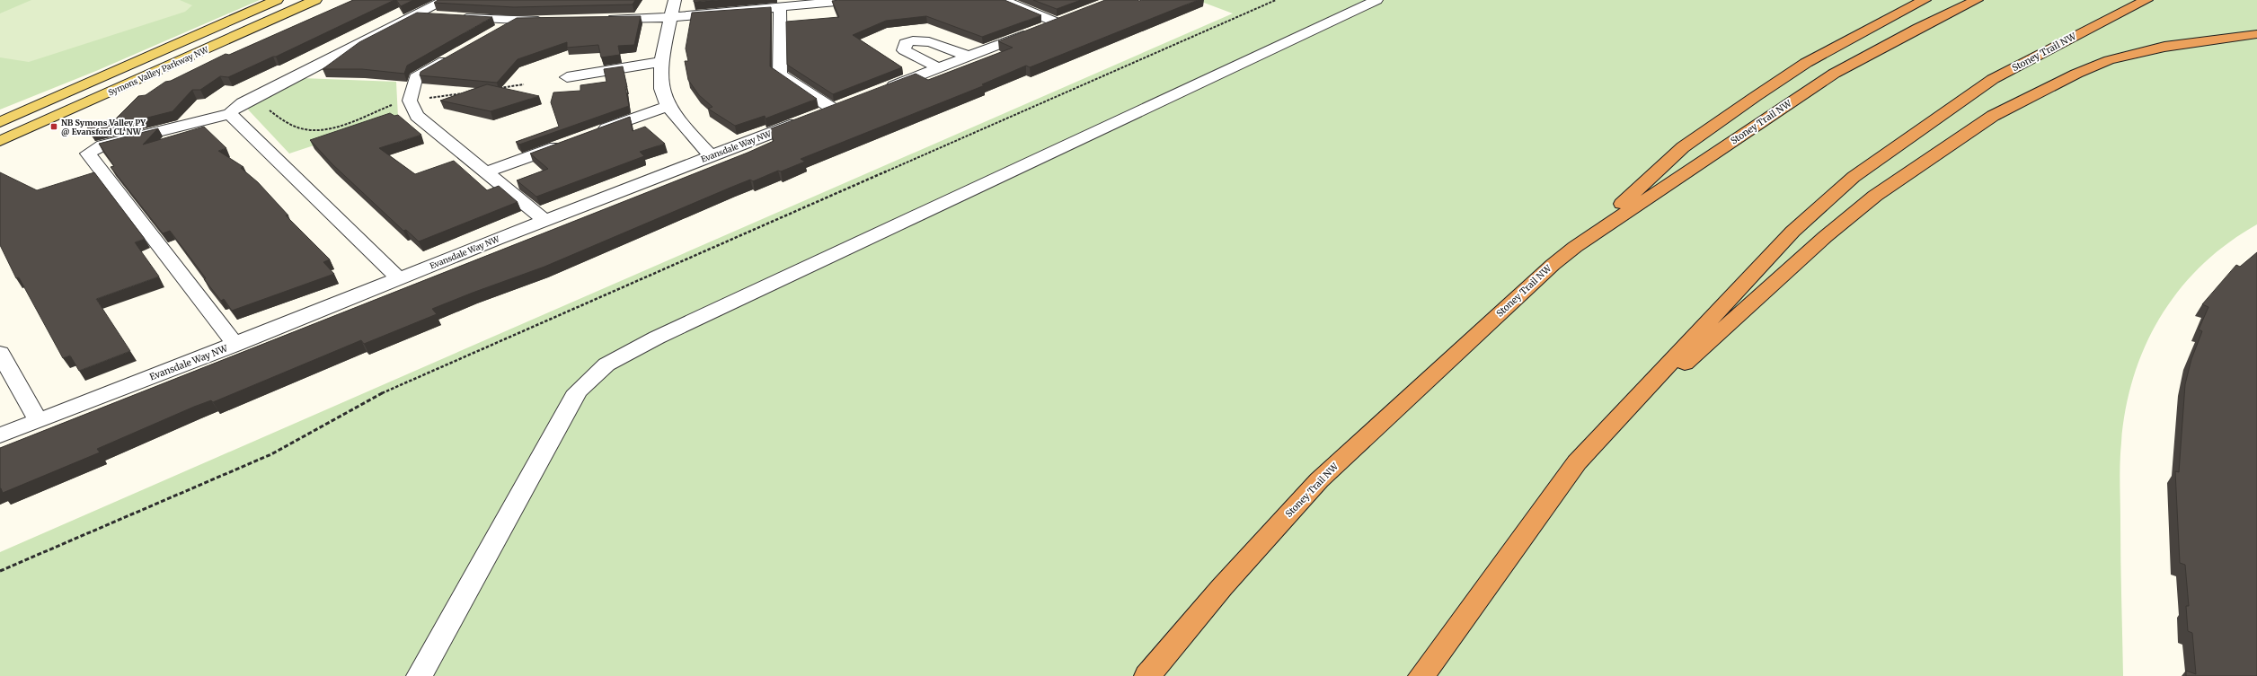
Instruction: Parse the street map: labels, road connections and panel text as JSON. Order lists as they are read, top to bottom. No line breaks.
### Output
{"streets":{"highway":["Stoney Trail NW"],"main road":["Symons Valley Parkway NW"],"street":["Evansdale Way NW"]},"places":{"transit":["NB Symons Valley PY @ Evansford CL NW"]}}
